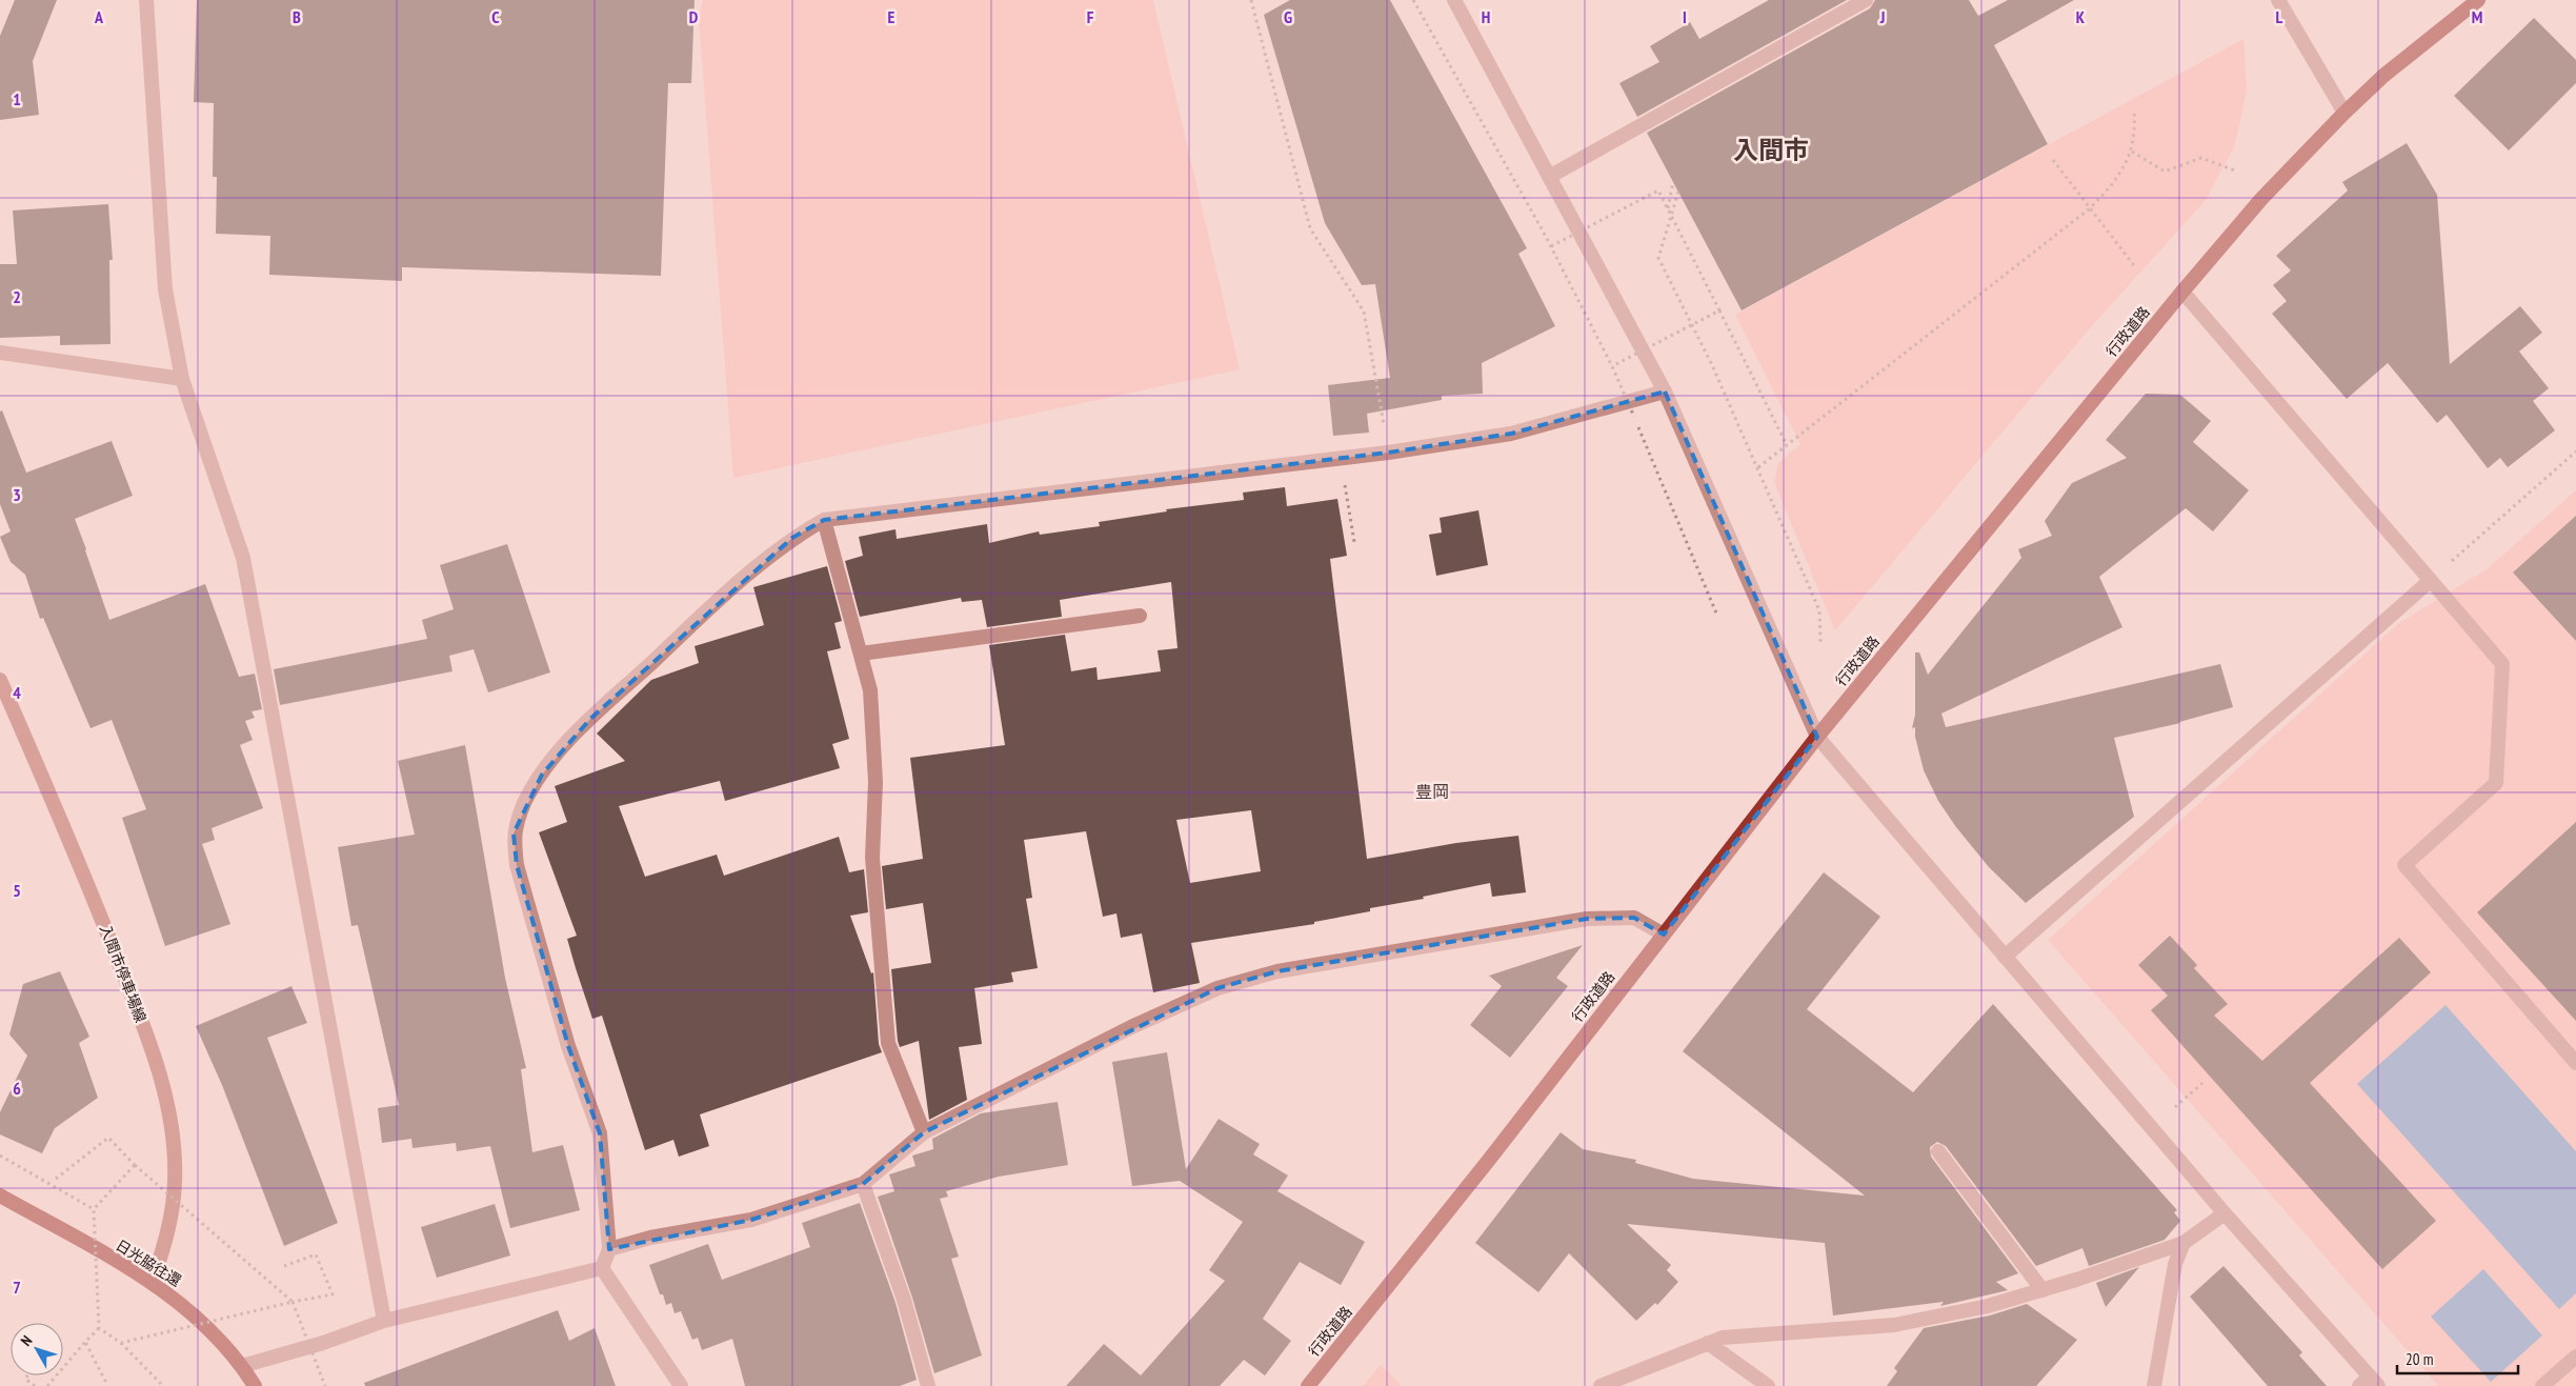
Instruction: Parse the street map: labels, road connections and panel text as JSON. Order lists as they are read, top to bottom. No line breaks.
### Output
{"streets":{"highway":["行政道路","日光脇往還"],"main road":["入間市停車場線"]},"crossings":[["入間市停車場線","日光脇往還"]],"districts":["入間市","豊岡"],"scale_bar":"20 m","north":"top left","grid":{"columns":["A","B","C","D","E","F","G","H","I","J","K","L","M"],"rows":["1","2","3","4","5","6","7"]}}
